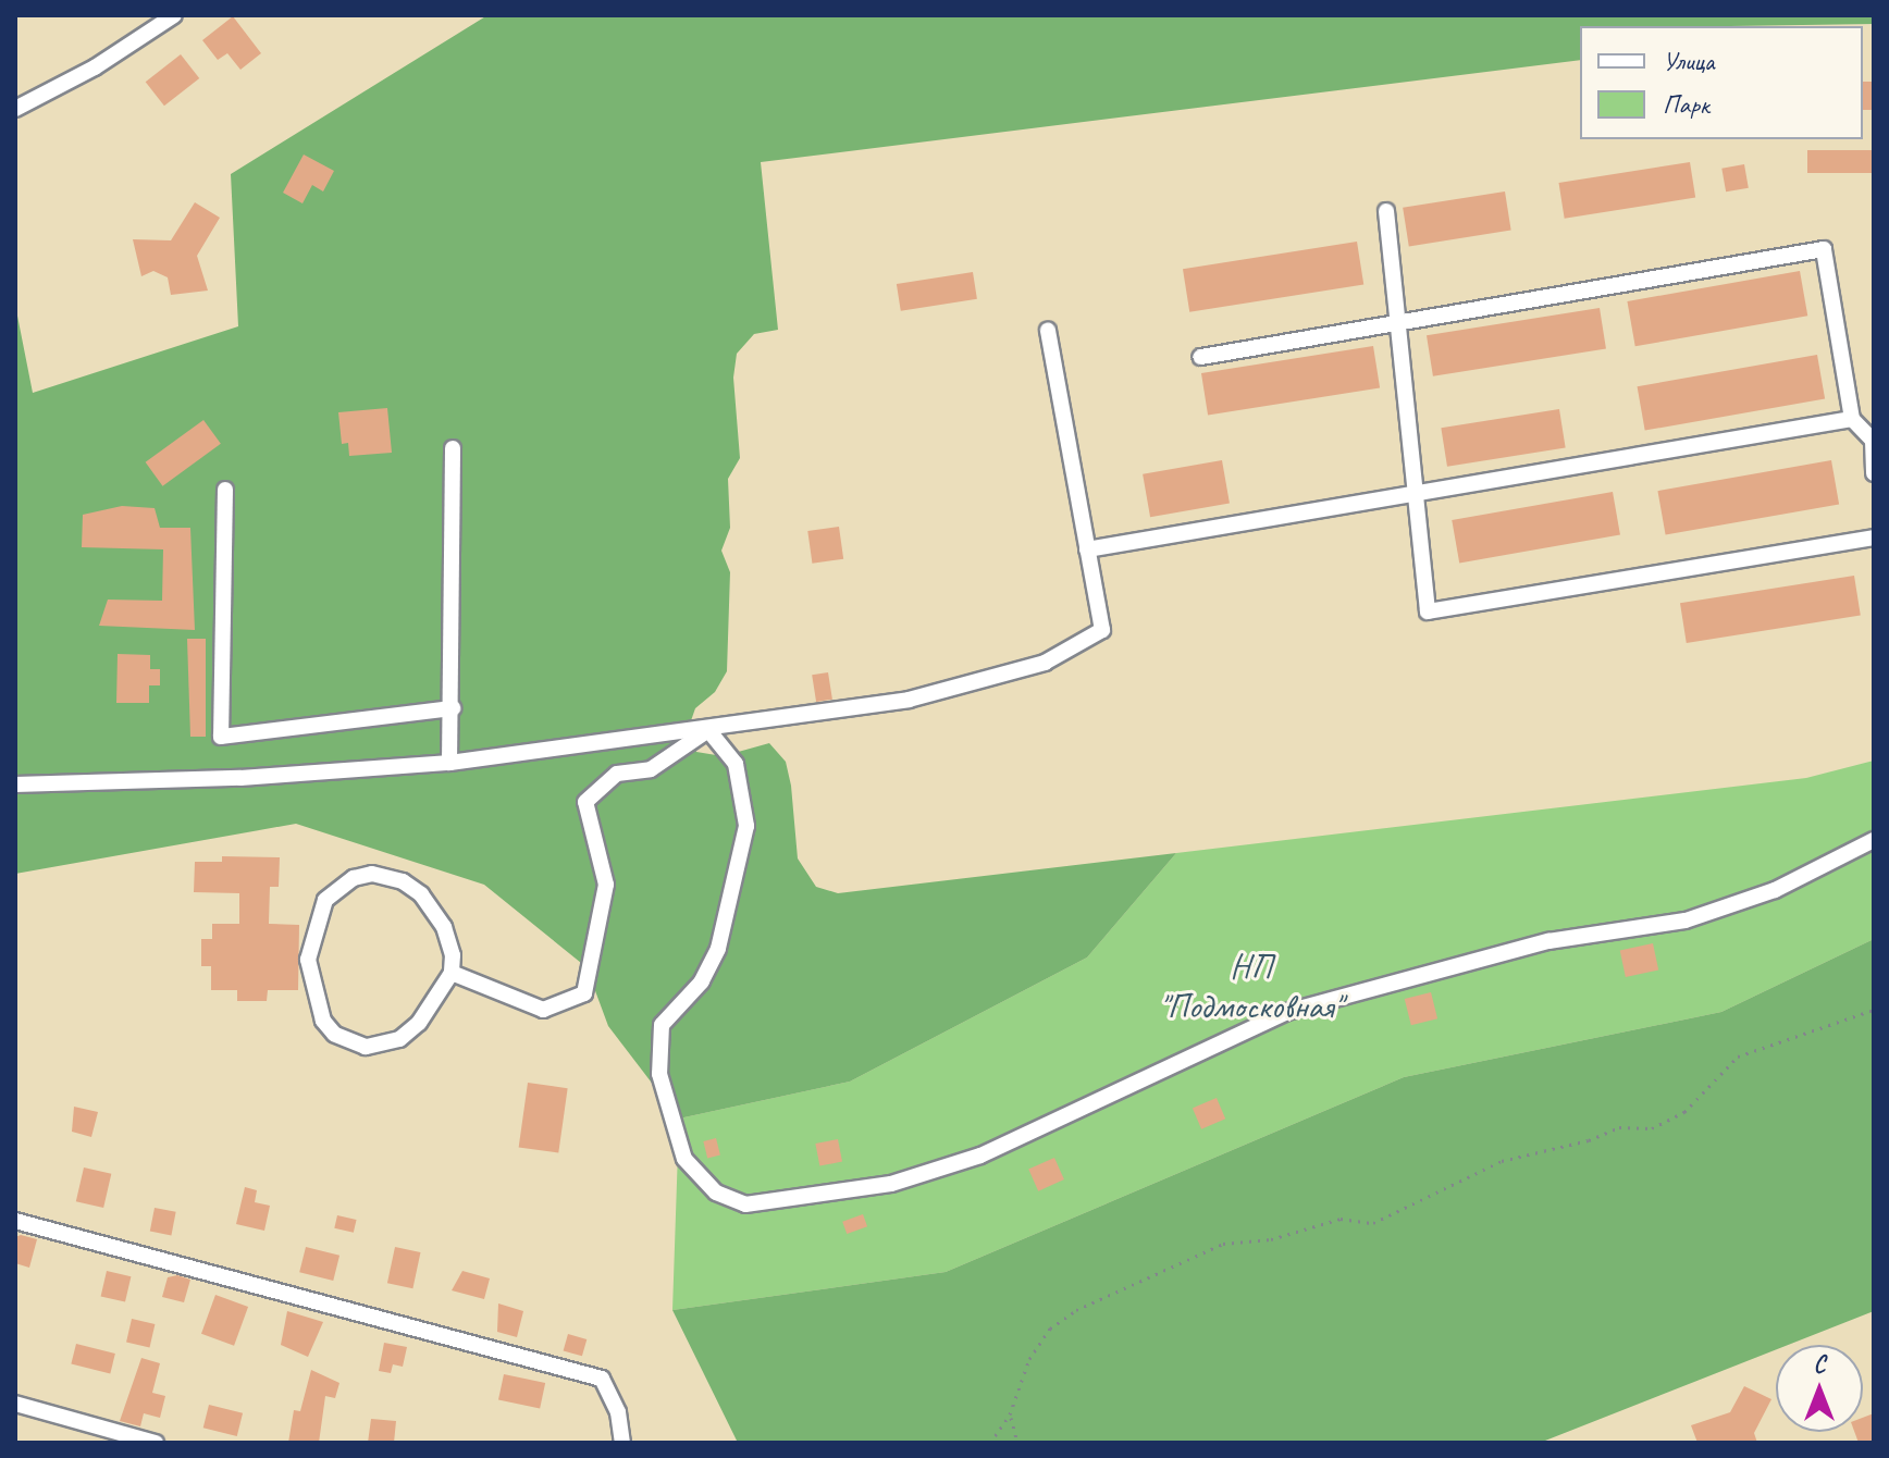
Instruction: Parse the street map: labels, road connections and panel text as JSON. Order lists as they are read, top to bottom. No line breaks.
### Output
{"parks":["НП \"Подмосковная\""],"legend":["Улица","Парк"],"north":"top"}
